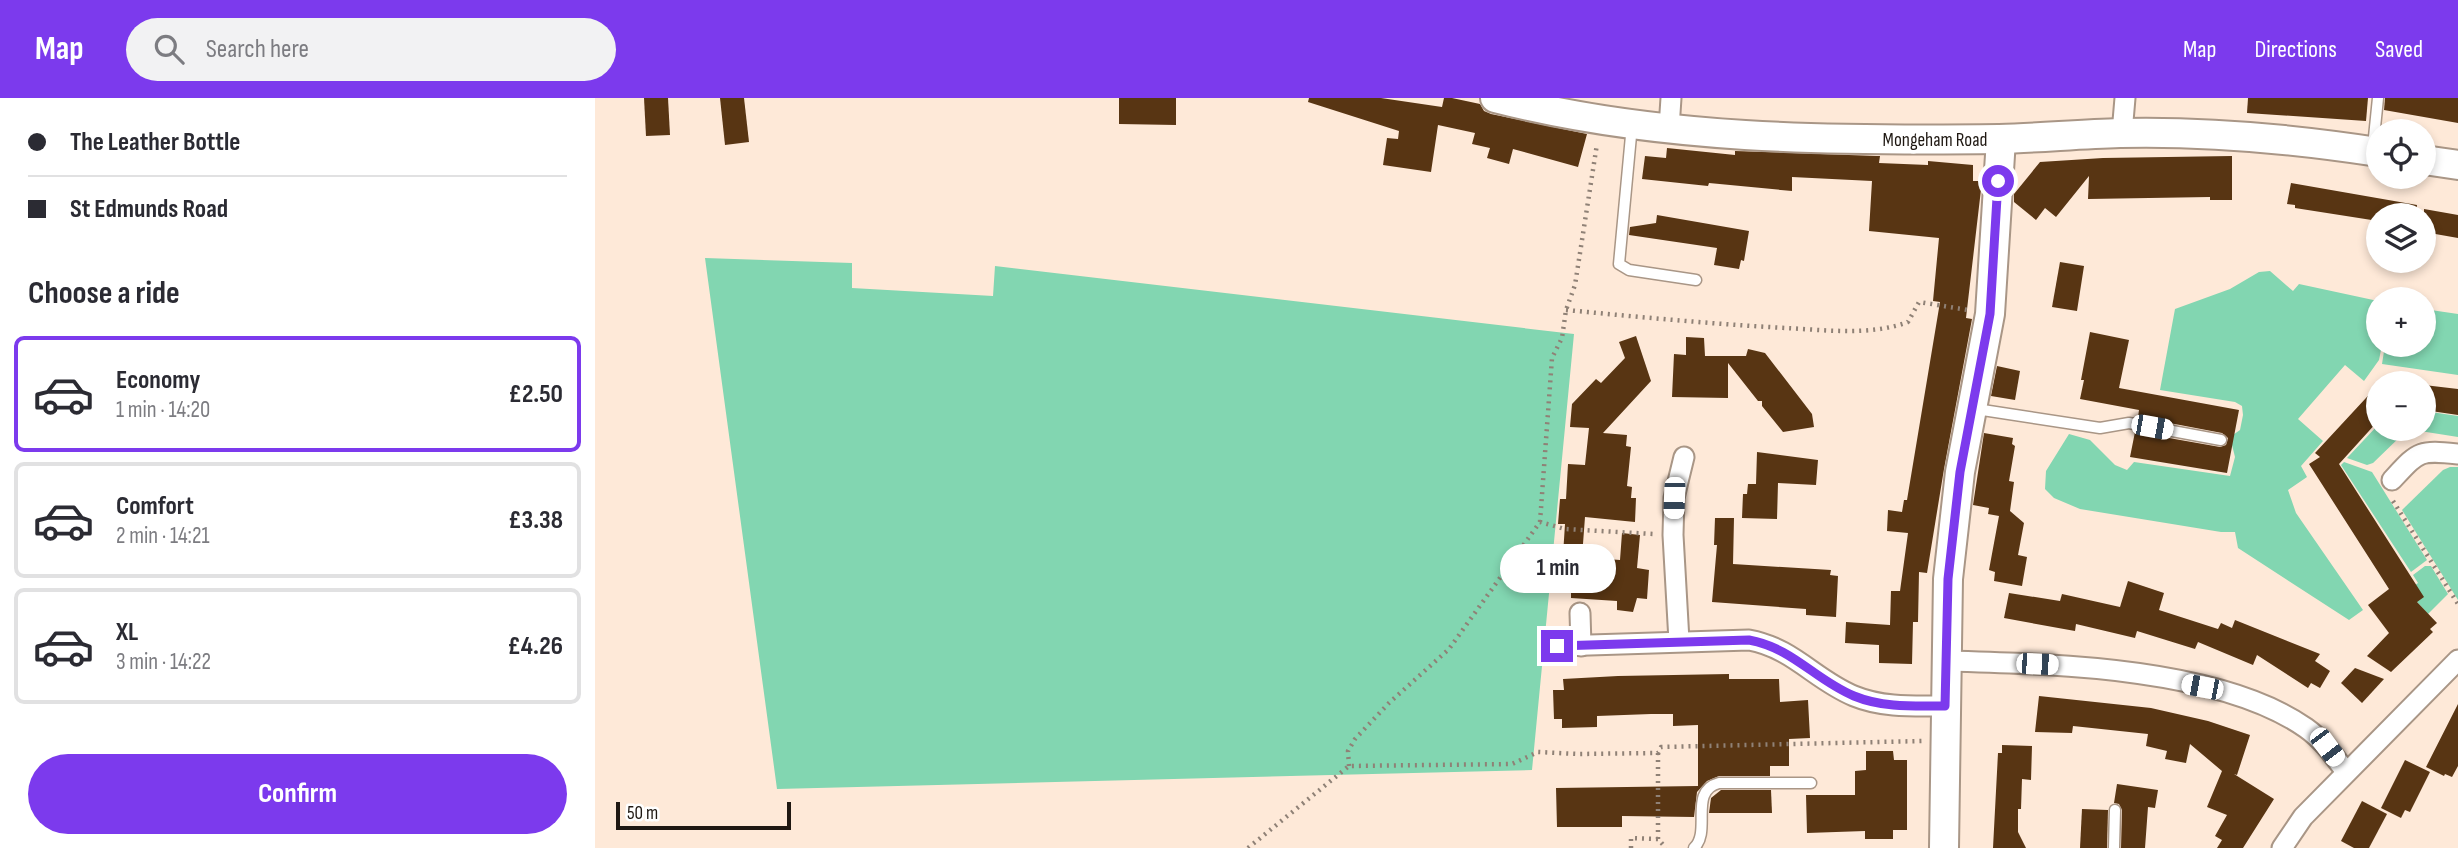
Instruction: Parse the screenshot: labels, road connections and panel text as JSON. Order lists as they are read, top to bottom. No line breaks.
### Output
{"streets":{"street":["Mongeham Road"]},"scale_bar":"50 m","page":{"header":"Map","search":"Search here","nav":["Map","Directions","Saved"],"banner":["The Leather Bottle","St Edmunds Road"],"map_buttons":["+","−"],"heading":"Choose a ride","list":[{"name":"Economy","note":"1 min · 14:20","value":"£2.50"},{"name":"Comfort","note":"2 min · 14:21","value":"£3.38"},{"name":"XL","note":"3 min · 14:22","value":"£4.26"}],"bubble":"1 min","buttons":"Confirm","scale":"50 m"}}
